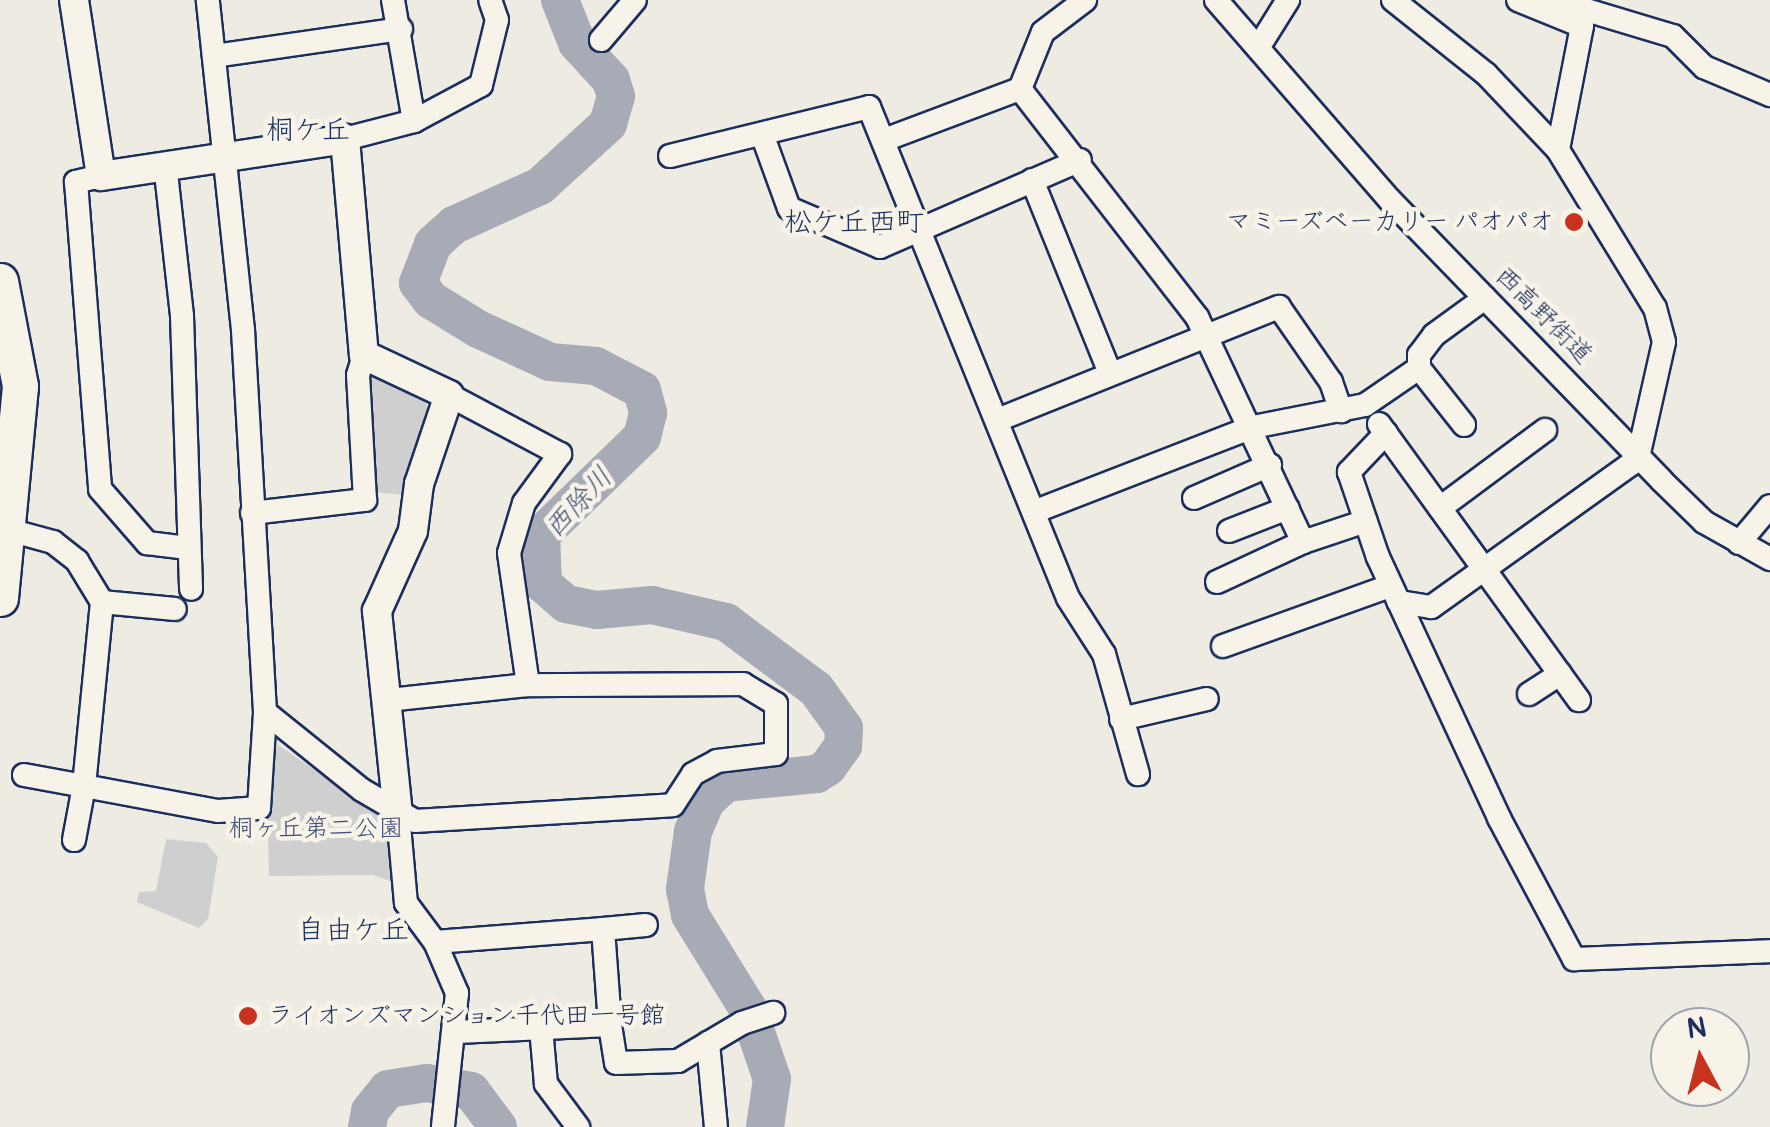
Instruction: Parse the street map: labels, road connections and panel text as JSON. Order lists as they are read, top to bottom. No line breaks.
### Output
{"streets":{"street":["西高野街道"]},"districts":["桐ケ丘","松ケ丘西町","自由ケ丘"],"water":["西除川"],"parks":["桐ヶ丘第二公園"],"places":["マミーズベーカリー パオパオ","ライオンズマンション千代田一号館"],"north":"top"}
